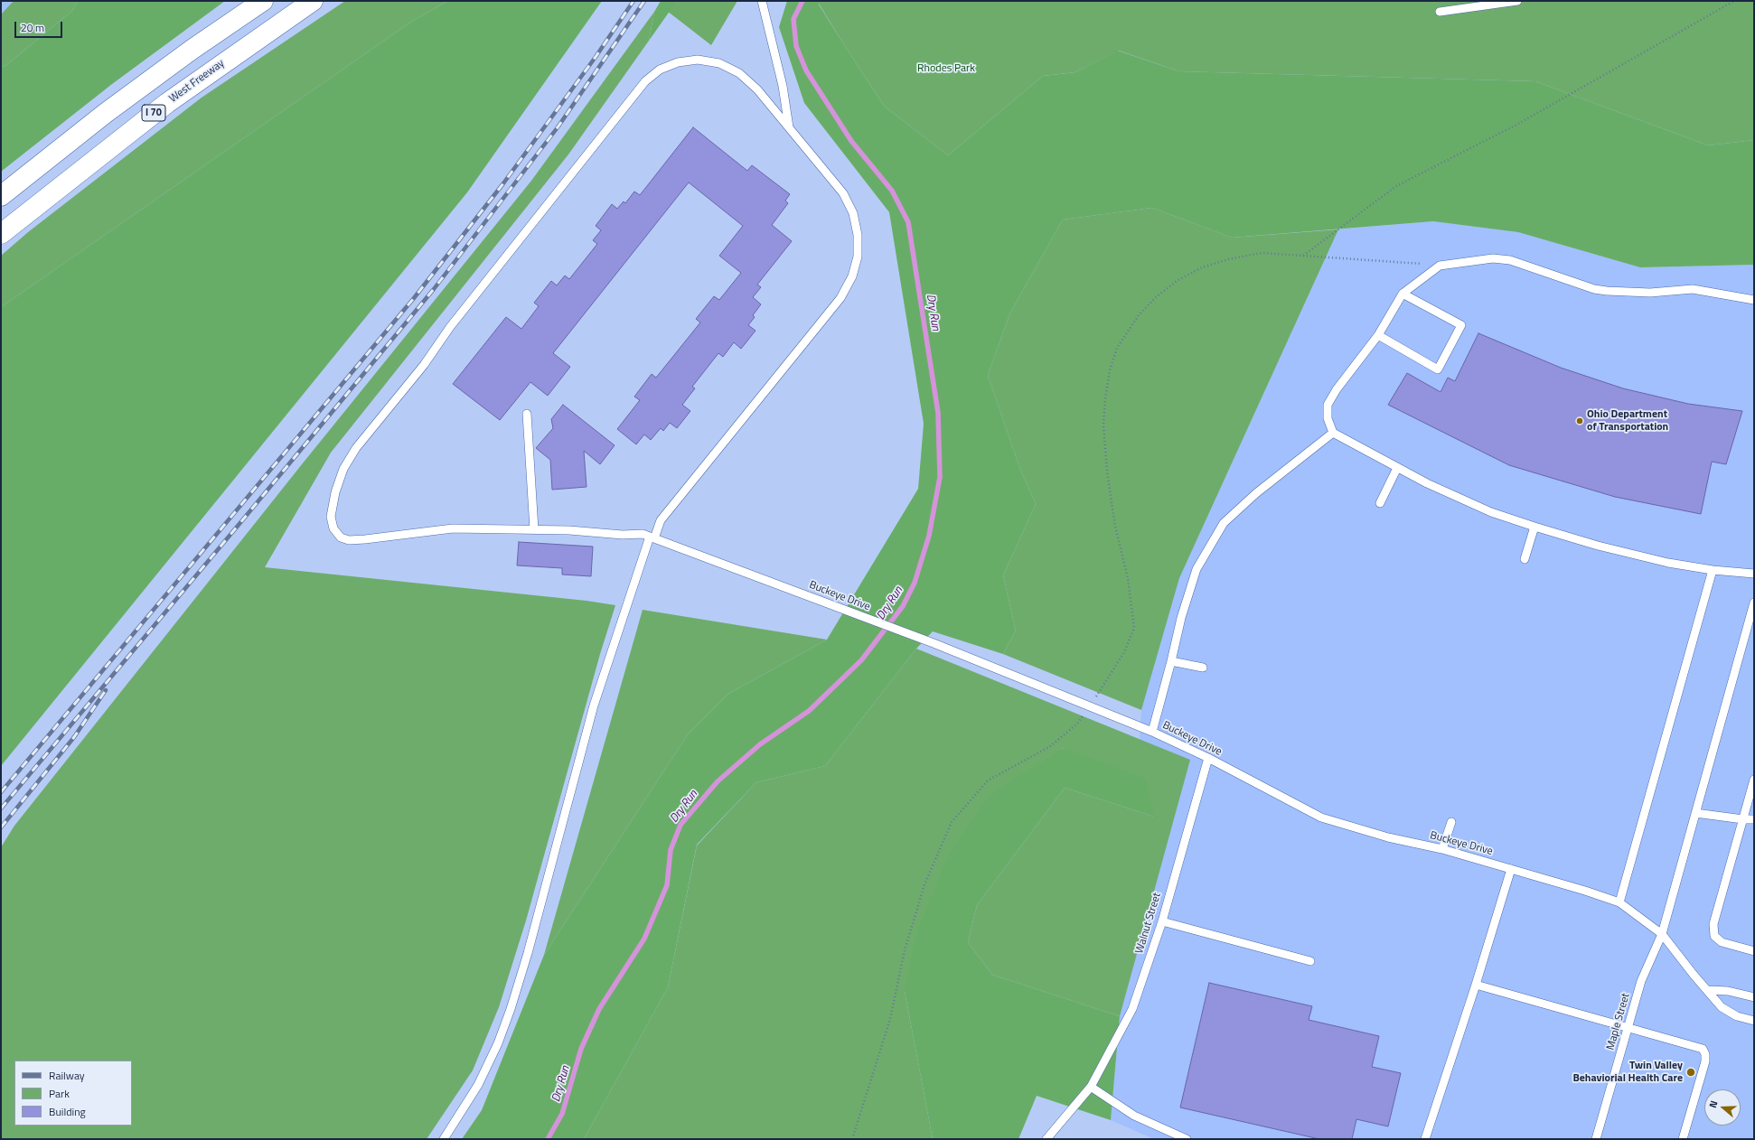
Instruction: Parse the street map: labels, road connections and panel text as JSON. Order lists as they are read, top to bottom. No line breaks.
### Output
{"streets":{"highway":["West Freeway","I 70"],"lane":["Buckeye Drive","Walnut Street","Maple Street"]},"crossings":[["Buckeye Drive","Walnut Street"],["Buckeye Drive","Maple Street"]],"water":["Dry Run"],"parks":["Rhodes Park"],"places":["Ohio Department of Transportation","Twin Valley Behaviorial Health Care"],"legend":["Railway","Park","Building"],"scale_bar":"20 m","north":"left"}
